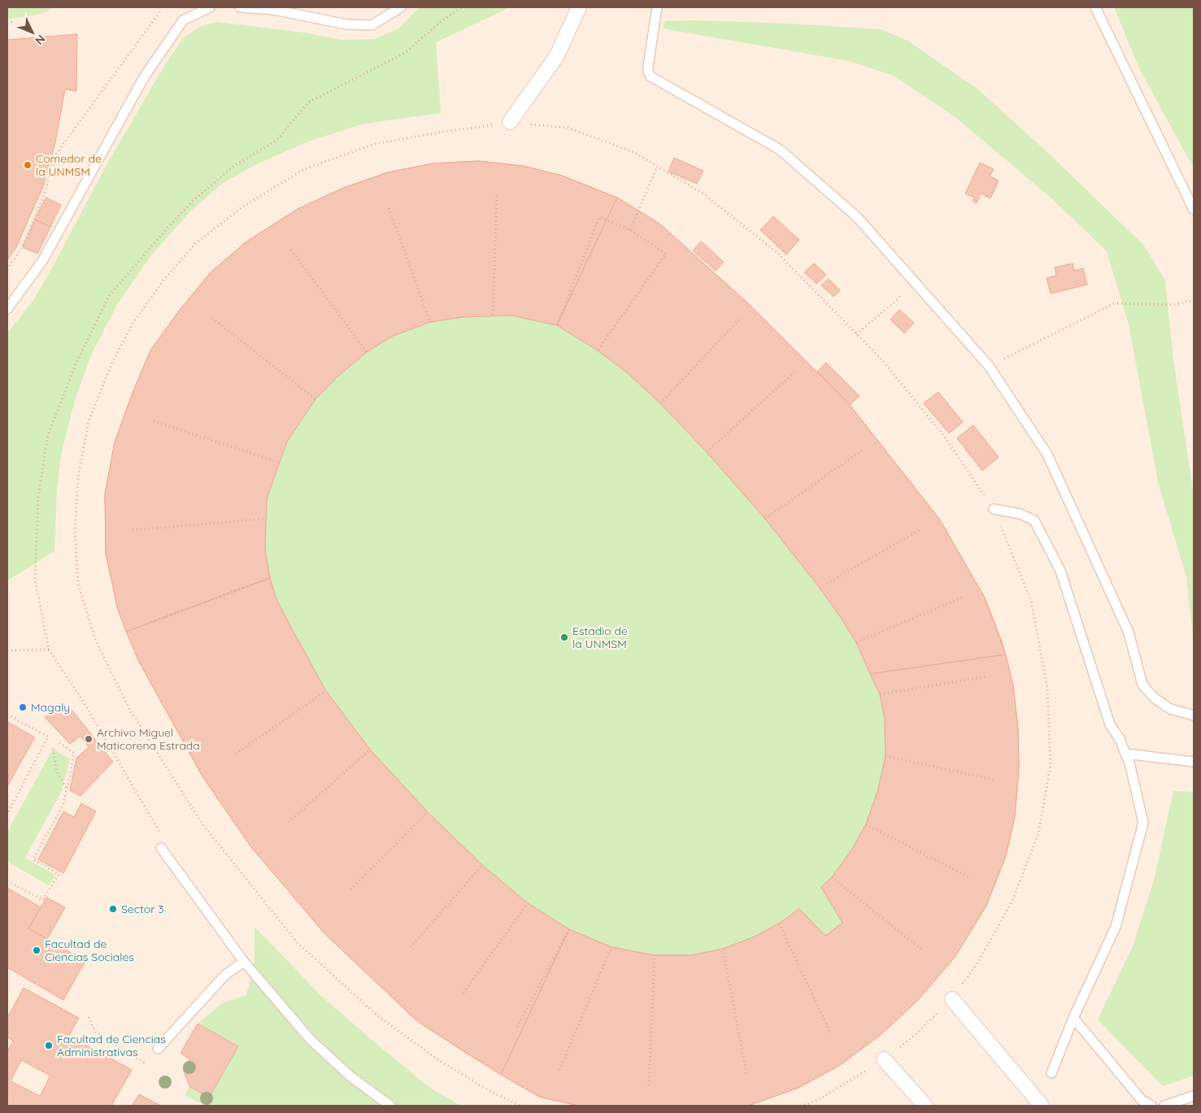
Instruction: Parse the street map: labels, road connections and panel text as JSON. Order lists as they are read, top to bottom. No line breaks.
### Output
{"places":["Comedor de la UNMSM","Estadio de la UNMSM","Magaly","Archivo Miguel Maticorena Estrada","Sector 3","Facultad de Ciencias Sociales","Facultad de Ciencias Administrativas"],"north":"bottom right"}
